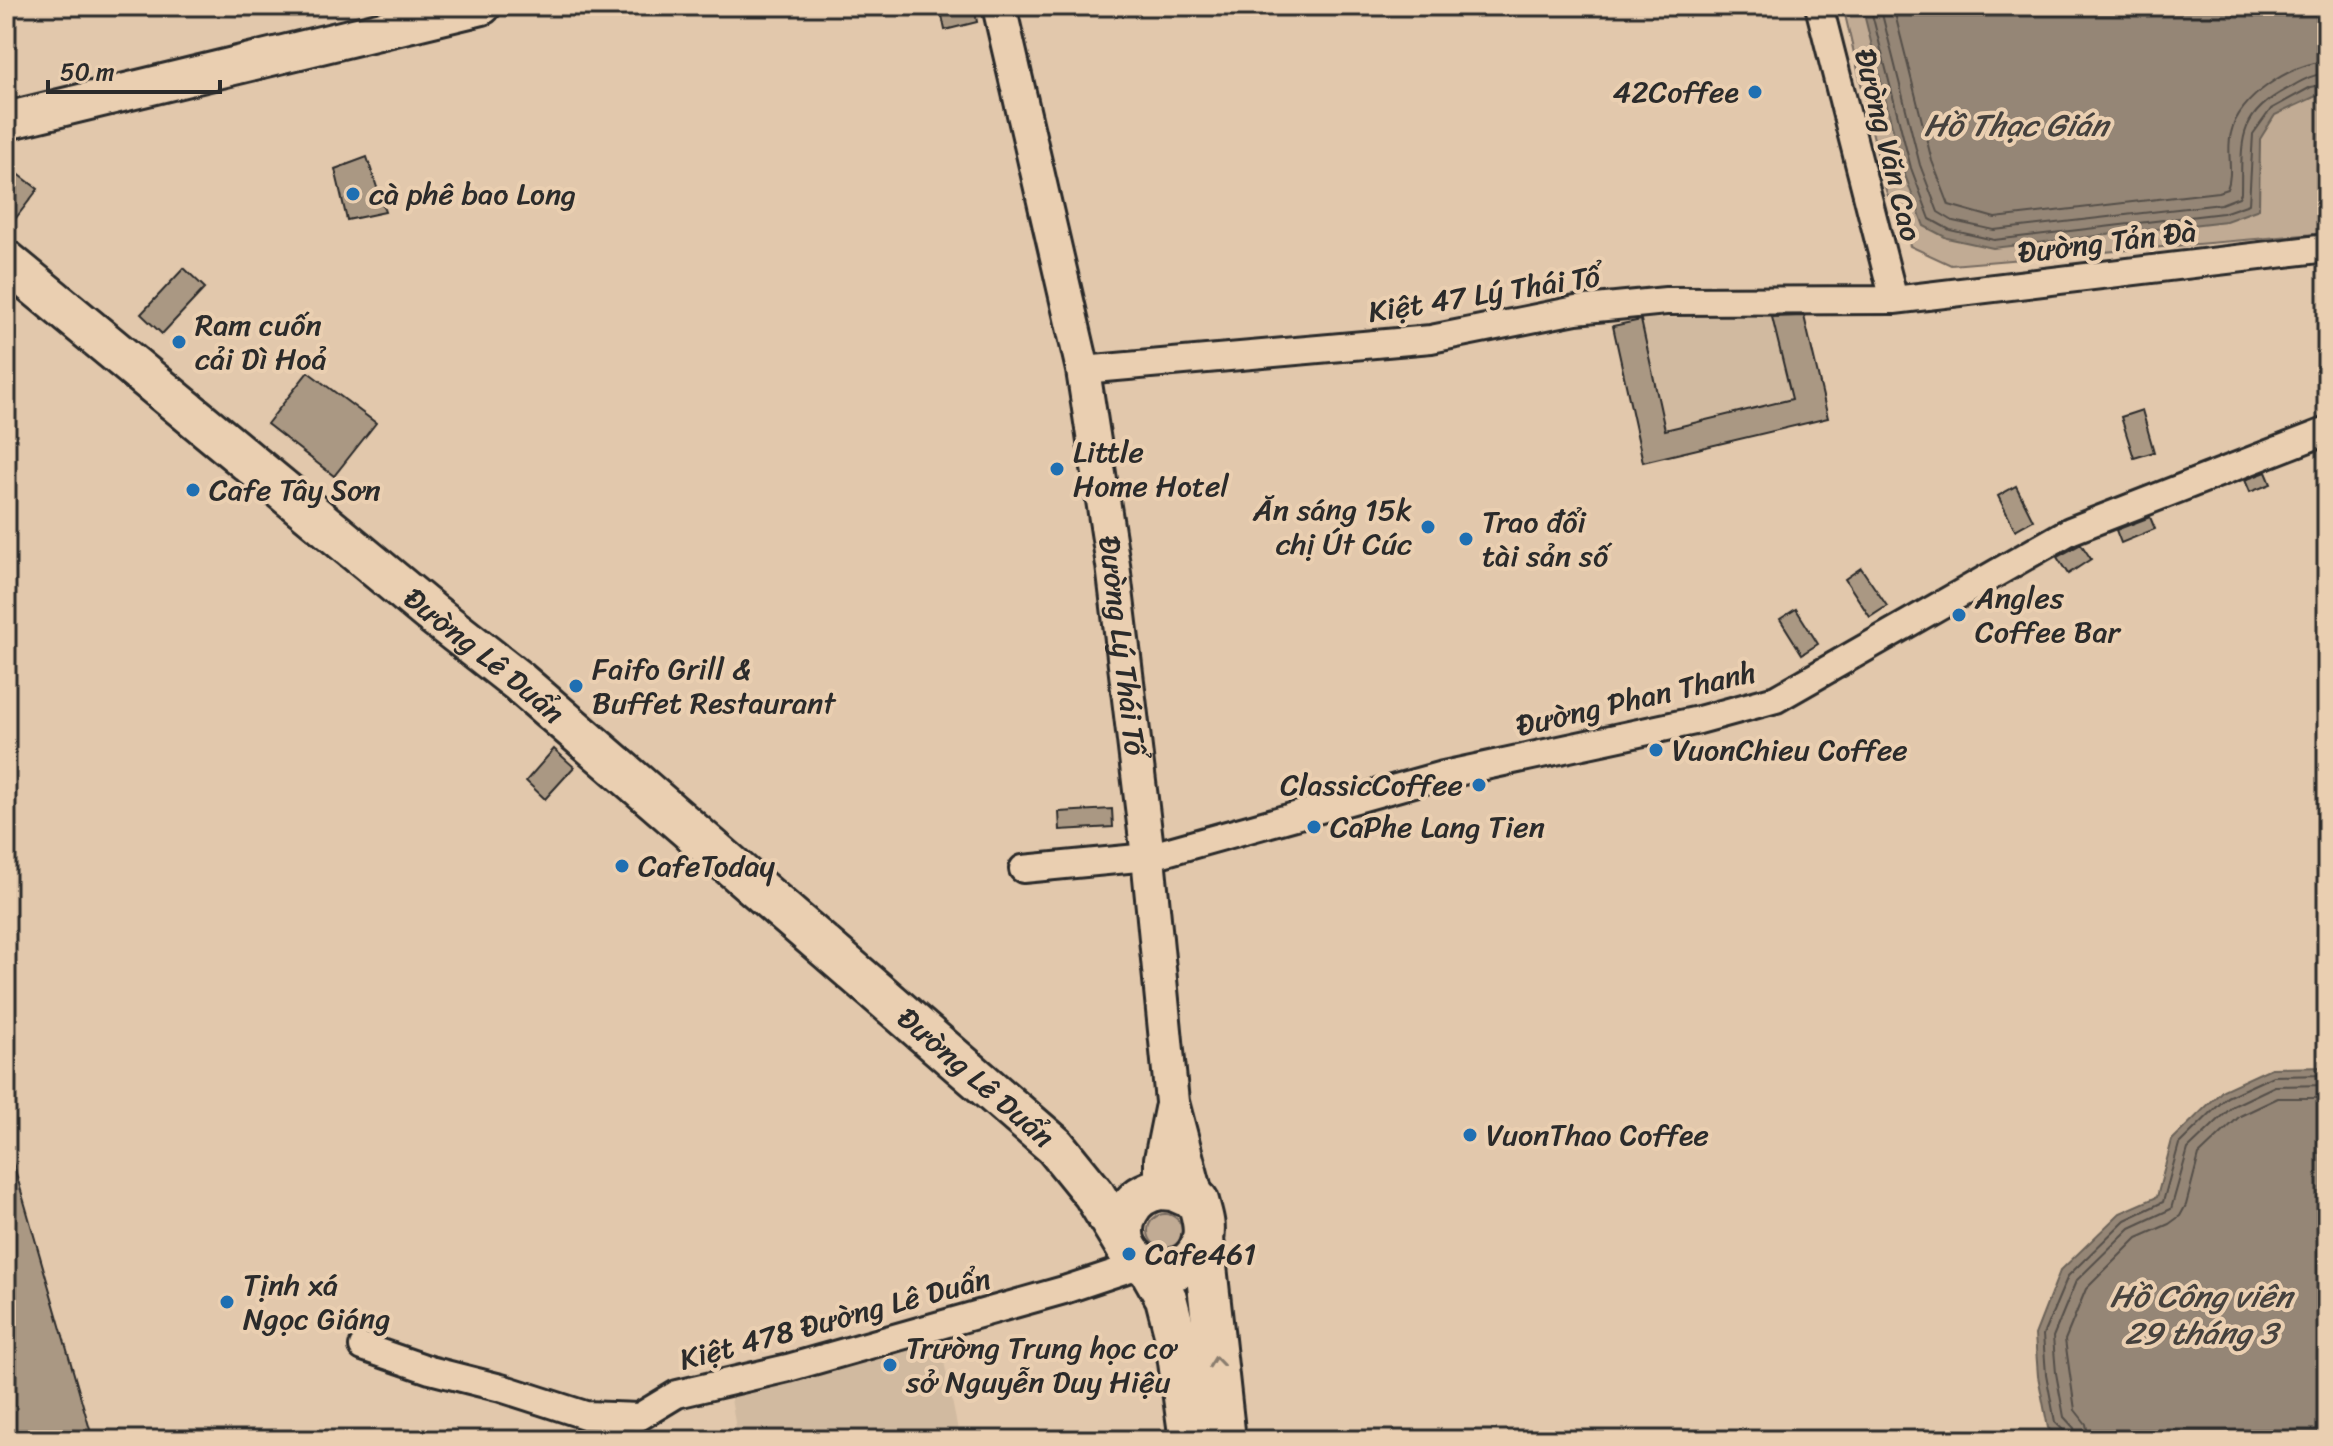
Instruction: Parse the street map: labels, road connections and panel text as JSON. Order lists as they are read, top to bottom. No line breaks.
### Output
{"streets":{"main road":["Đường Lê Duẩn"],"street":["Đường Văn Cao","Đường Tản Đà","Kiệt 47 Lý Thái Tổ","Đường Lý Thái Tổ","Đường Phan Thanh","Kiệt 478 Đường Lê Duẩn"]},"crossings":[["Đường Văn Cao","Đường Tản Đà"],["Đường Văn Cao","Kiệt 47 Lý Thái Tổ"],["Đường Tản Đà","Kiệt 47 Lý Thái Tổ"],["Kiệt 47 Lý Thái Tổ","Đường Lý Thái Tổ"],["Đường Lý Thái Tổ","Đường Lê Duẩn"],["Đường Lý Thái Tổ","Đường Phan Thanh"],["Đường Lý Thái Tổ","Kiệt 478 Đường Lê Duẩn"],["Đường Lê Duẩn","Kiệt 478 Đường Lê Duẩn"]],"water":["Hồ Thạc Gián","Hồ Công viên 29 tháng 3"],"places":["42Coffee","cà phê bao Long","Ram cuốn cải Dì Hoả","Little Home Hotel","Cafe Tây Sơn","Ăn sáng 15k chị Út Cúc","Trao đổi tài sản số","Angles Coffee Bar","Faifo Grill & Buffet Restaurant","VuonChieu Coffee","ClassicCoffee","CaPhe Lang Tien","CafeToday","VuonThao Coffee","Cafe461","Tịnh xá Ngọc Giáng","Trường Trung học cơ sở Nguyễn Duy Hiệu"],"scale_bar":"50 m"}
